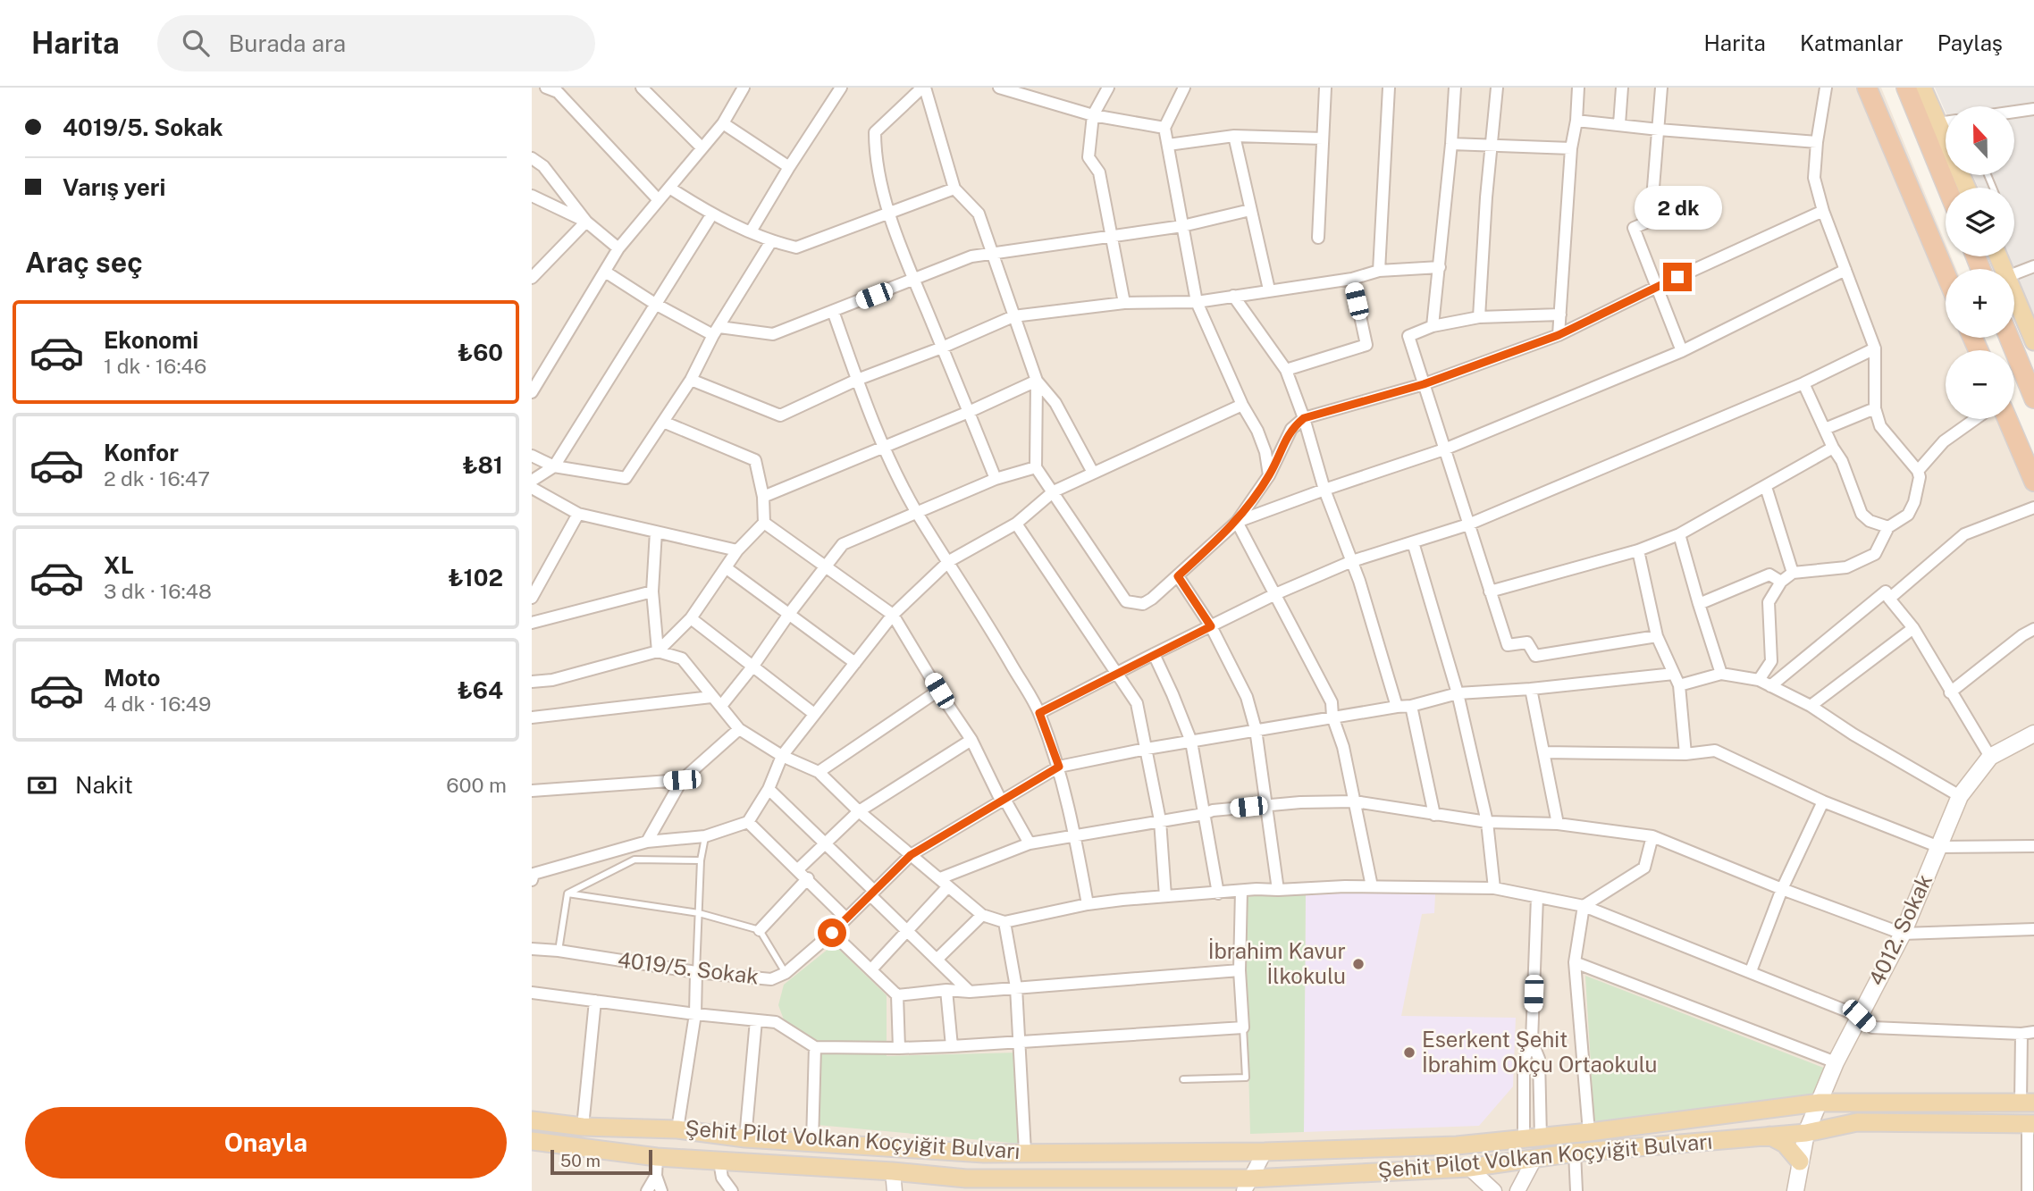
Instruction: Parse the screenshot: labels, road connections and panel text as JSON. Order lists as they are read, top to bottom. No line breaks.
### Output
{"streets":{"main road":["4012. Sokak","Şehit Pilot Volkan Koçyiğit Bulvarı"],"street":["4019/5. Sokak"]},"crossings":[["4012. Sokak","Şehit Pilot Volkan Koçyiğit Bulvarı"]],"places":["İbrahim Kavur İlkokulu","Eserkent Şehit İbrahim Okçu Ortaokulu"],"scale_bar":"50 m","north":"top","page":{"header":"Harita","search":"Burada ara","nav":["Harita","Katmanlar","Paylaş"],"banner":["4019/5. Sokak","Varış yeri"],"map_buttons":["+","−"],"bubble":"2 dk","heading":"Araç seç","list":[{"name":"Ekonomi","note":"1 dk · 16:46","value":"₺60"},{"name":"Konfor","note":"2 dk · 16:47","value":"₺81"},{"name":"XL","note":"3 dk · 16:48","value":"₺102"},{"name":"Moto","note":"4 dk · 16:49","value":"₺64"}],"pay":["Nakit","600 m"],"buttons":"Onayla","scale":"50 m"}}
